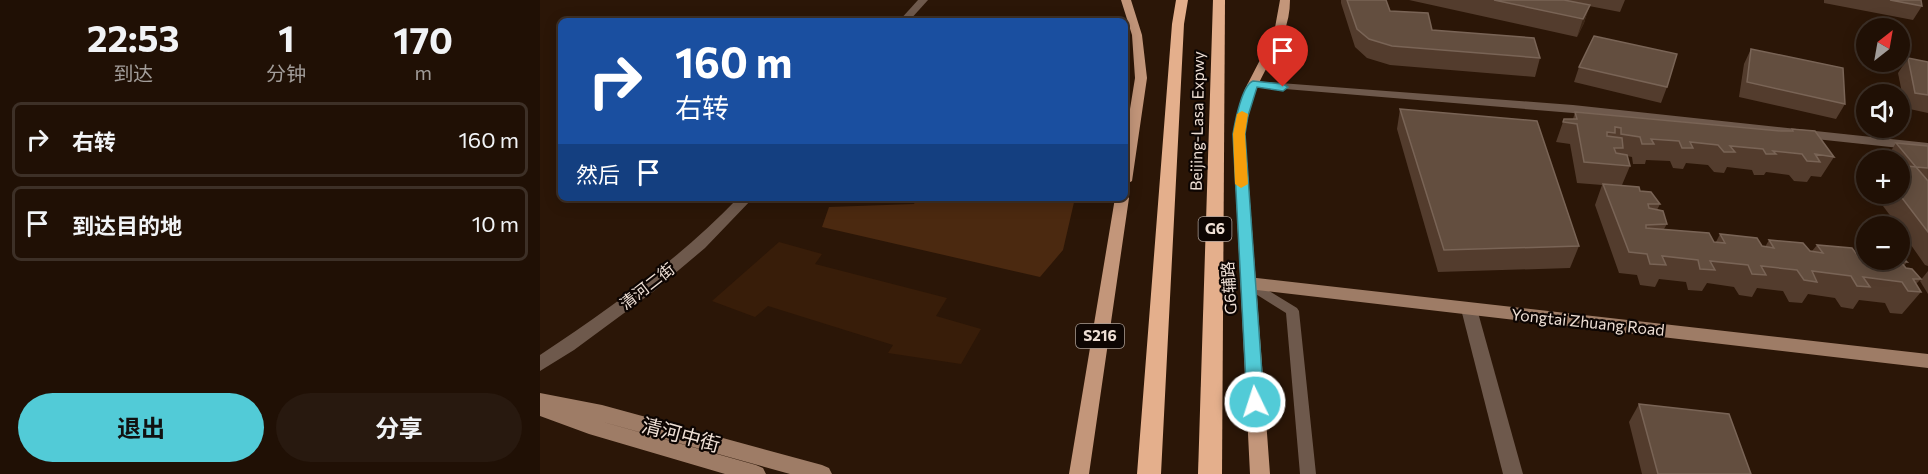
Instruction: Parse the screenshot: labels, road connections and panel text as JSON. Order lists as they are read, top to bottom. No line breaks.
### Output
{"streets":{"highway":["Beijing-Lasa Expwy","G6"],"main road":["G6辅路","S216"],"street":["清河二街","Yongtai Zhuang Road","清河中街"]},"crossings":[["G6辅路","Yongtai Zhuang Road"]],"north":"top right","page":{"eta":["22:53","到达","1","分钟","170","m"],"map_buttons":["+","−"],"turn":["160 m","右转"],"list":[{"name":"右转","value":"160 m"},{"name":"到达目的地","value":"10 m"}],"then":"然后","buttons":["退出","分享"]}}
